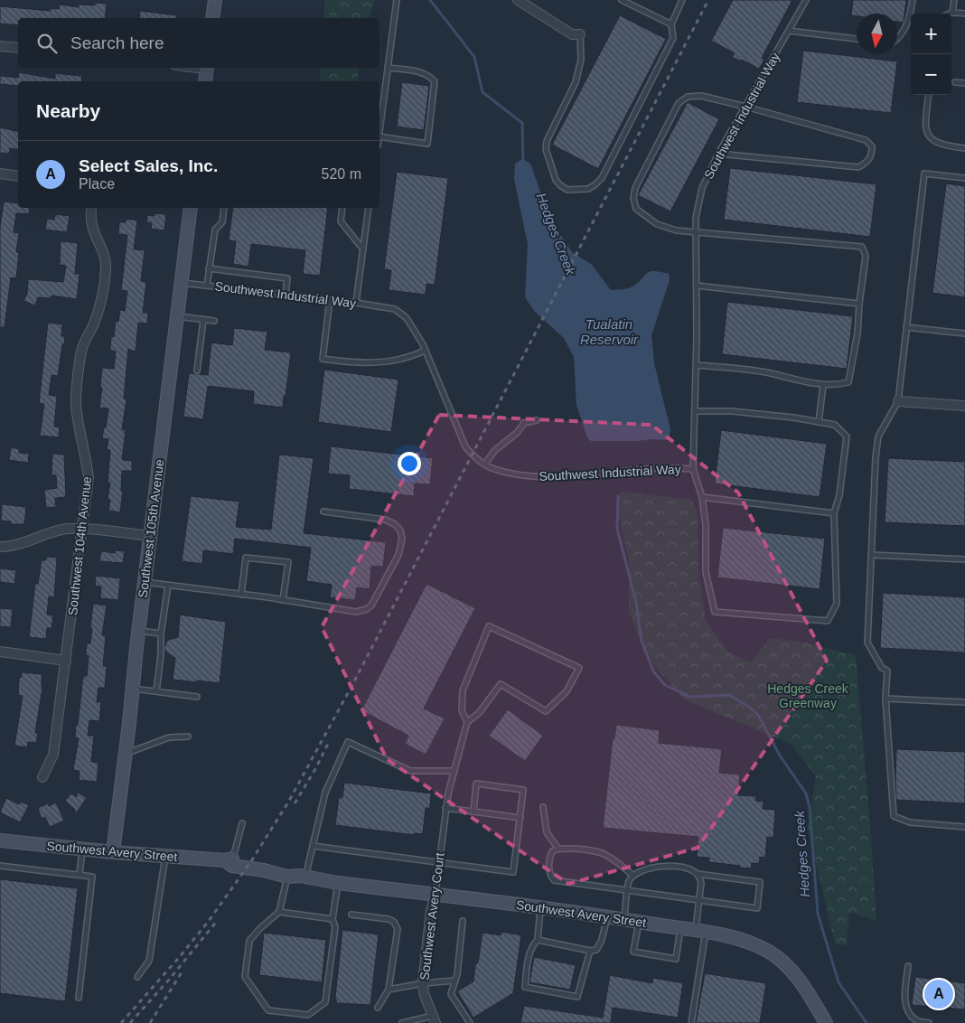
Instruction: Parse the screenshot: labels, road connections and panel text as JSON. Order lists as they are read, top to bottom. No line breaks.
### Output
{"streets":{"main road":["Southwest 105th Avenue","Southwest Avery Street"],"street":["Southwest 104th Avenue","Southwest Avery Court"],"lane":["Southwest Industrial Way"]},"crossings":[["Southwest Industrial Way","Southwest 105th Avenue"],["Southwest 105th Avenue","Southwest Avery Street"],["Southwest Avery Street","Southwest Avery Court"]],"water":["Hedges Creek","Tualatin Reservoir"],"parks":["Hedges Creek Greenway"],"north":"bottom","page":{"map_buttons":["+","−"],"search":"Search here","heading":"Nearby","list":[{"mark":"A","name":"Select Sales, Inc.","note":"Place","value":"520 m"}],"pins":"A"}}
